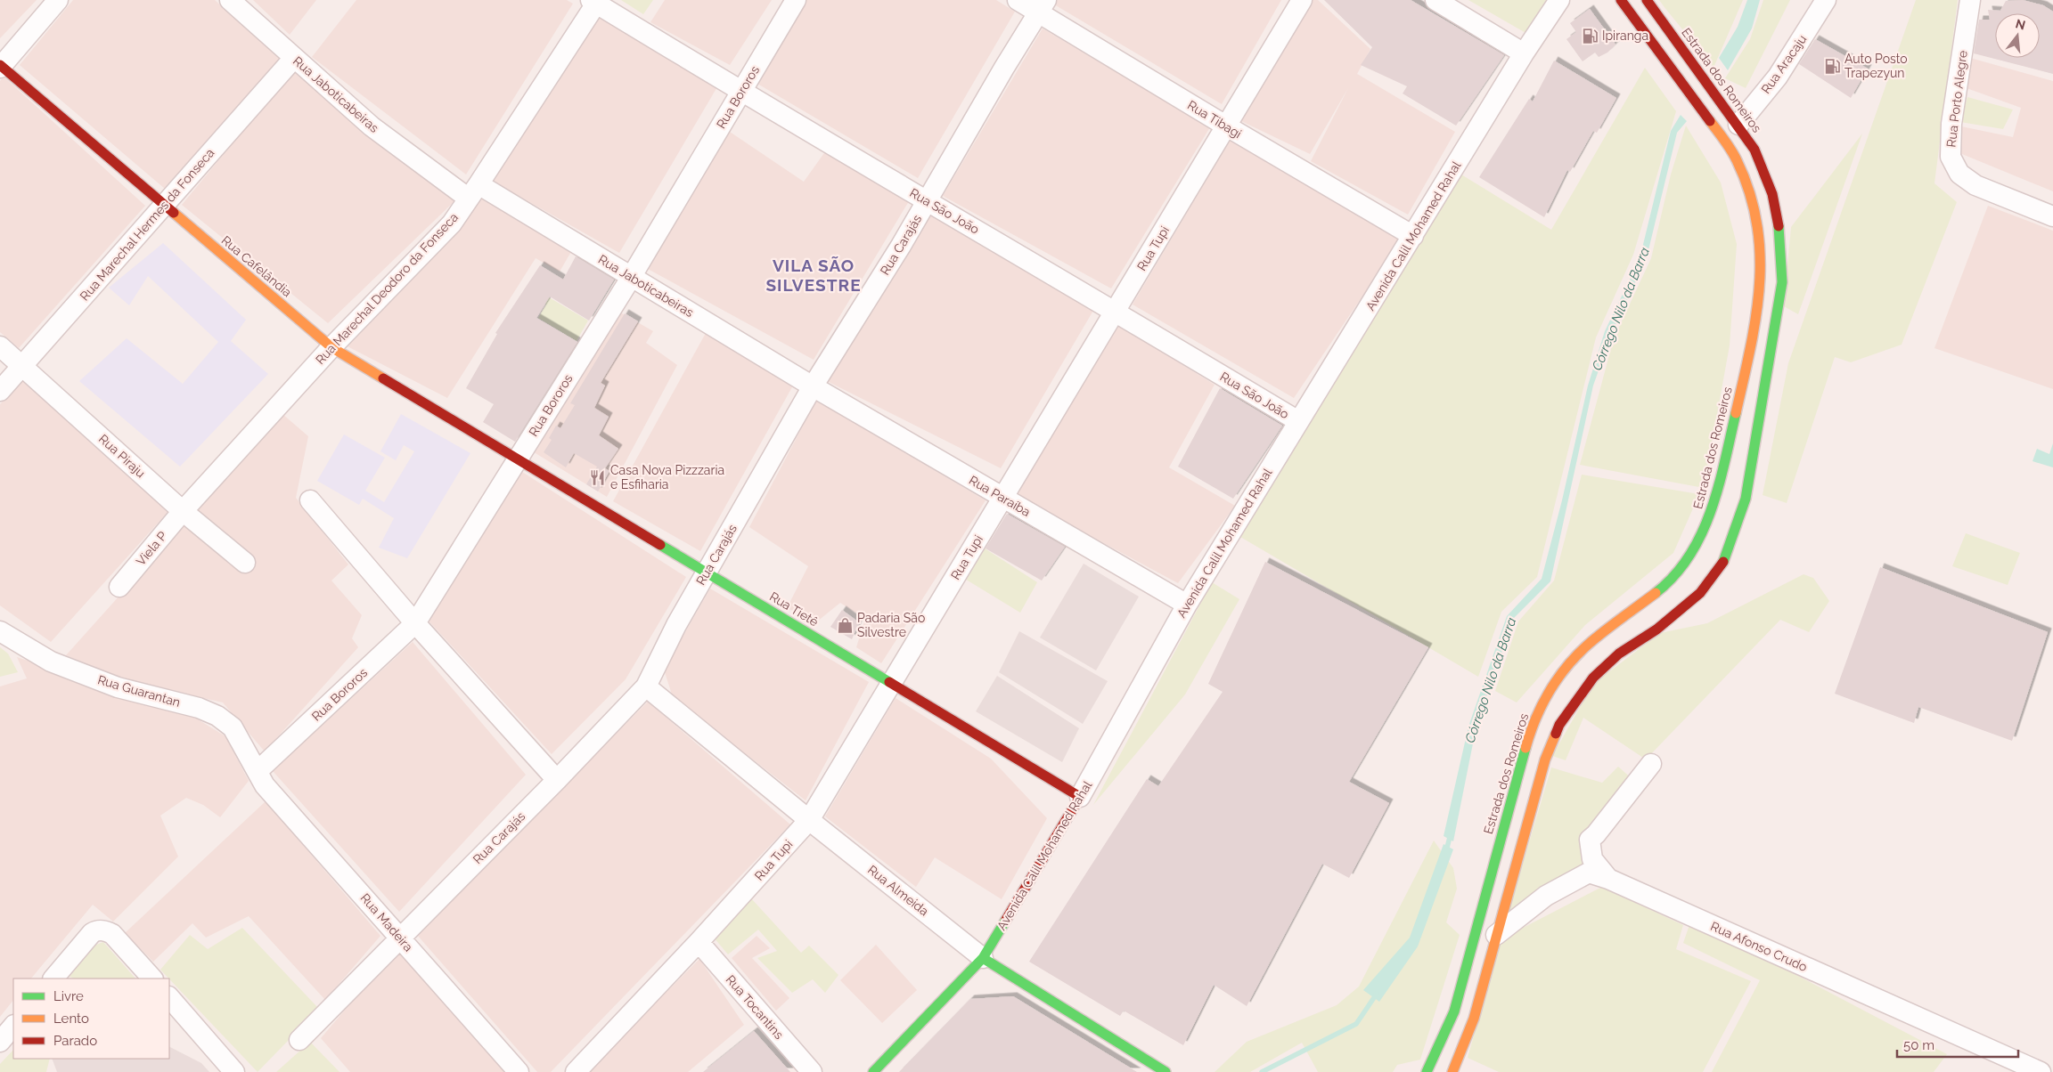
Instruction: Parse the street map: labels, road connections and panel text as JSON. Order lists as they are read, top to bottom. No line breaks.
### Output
{"streets":{"main road":["Estrada dos Romeiros","Avenida Calil Mohamed Rahal","Rua Cafelândia","Rua Tietê","Rua Almeida"],"street":["Rua Aracaju","Rua Jaboticabeiras","Rua Bororos","Rua Porto Alegre","Rua Tibagi","Rua São João","Rua Marechal Hermes da Fonseca","Rua Carajás","Rua Tupi","Rua Marechal Deodoro da Fonseca","Rua Piraju","Rua Paraíba","Viela P","Rua Guarantan","Rua Madeira","Rua Afonso Crudo","Rua Tocantins"]},"crossings":[["Rua Aracaju","Estrada dos Romeiros"],["Rua Jaboticabeiras","Rua Bororos"],["Rua Jaboticabeiras","Rua Marechal Hermes da Fonseca"],["Rua Jaboticabeiras","Rua Carajás"],["Rua Jaboticabeiras","Rua Marechal Deodoro da Fonseca"],["Rua Jaboticabeiras","Rua Paraíba"],["Rua Bororos","Rua São João"],["Rua Bororos","Rua Cafelândia"],["Rua Bororos","Rua Tietê"],["Rua Bororos","Rua Guarantan"],["Rua Bororos","Rua Madeira"],["Rua Tibagi","Avenida Calil Mohamed Rahal"],["Rua Tibagi","Rua Carajás"],["Rua Tibagi","Rua Tupi"],["Rua São João","Avenida Calil Mohamed Rahal"],["Rua São João","Rua Carajás"],["Rua São João","Rua Tupi"],["Rua São João","Rua Marechal Deodoro da Fonseca"],["Rua Marechal Hermes da Fonseca","Rua Cafelândia"],["Rua Marechal Hermes da Fonseca","Rua Piraju"],["Avenida Calil Mohamed Rahal","Rua Paraíba"],["Avenida Calil Mohamed Rahal","Rua Tietê"],["Avenida Calil Mohamed Rahal","Rua Almeida"],["Rua Carajás","Rua Paraíba"],["Rua Carajás","Rua Tietê"],["Rua Carajás","Rua Almeida"],["Rua Carajás","Rua Madeira"],["Rua Tupi","Rua Paraíba"],["Rua Tupi","Rua Tietê"],["Rua Tupi","Rua Almeida"],["Rua Tupi","Rua Tocantins"],["Rua Cafelândia","Rua Marechal Deodoro da Fonseca"],["Rua Cafelândia","Rua Tietê"],["Rua Marechal Deodoro da Fonseca","Rua Piraju"],["Rua Marechal Deodoro da Fonseca","Viela P"],["Rua Piraju","Viela P"],["Rua Guarantan","Rua Madeira"]],"districts":["VILA SÃO SILVESTRE"],"water":["Córrego Nilo da Barra"],"places":{"fuel station":["Ipiranga","Auto Posto Trapezyun"],"restaurant":["Casa Nova Pizzzaria e Esfiharia"],"shop":["Padaria São Silvestre"]},"legend":["Livre","Lento","Parado"],"scale_bar":"50 m","north":"top"}
